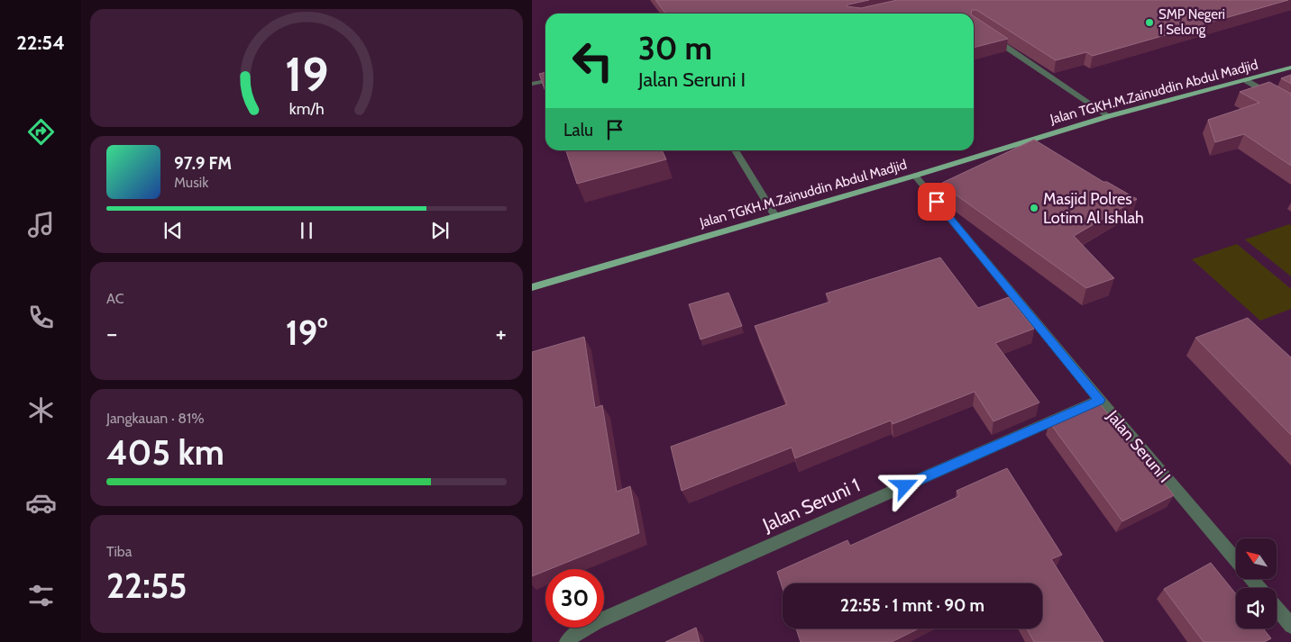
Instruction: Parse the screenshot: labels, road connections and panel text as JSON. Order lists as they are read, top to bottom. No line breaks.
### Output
{"streets":{"main road":["Jalan TGKH.M.Zainuddin Abdul Madjid"],"street":["Jalan Seruni I","Jalan Seruni 1"]},"crossings":[["Jalan TGKH.M.Zainuddin Abdul Madjid","Jalan Seruni I"],["Jalan Seruni I","Jalan Seruni 1"]],"places":["SMP Negeri 1 Selong","Masjid Polres Lotim Al Ishlah"],"north":"top left","page":{"tabs":"22:54","turn":["30 m","Jalan Seruni I"],"then":"Lalu","song":["97.9 FM","Musik"],"tile":["AC",["Jangkauan · 81%","405 km"],["Tiba","22:55"]],"heat":["−","19°","+"],"limit":"30","trip":"22:55 · 1 mnt · 90 m","gauge":["19","km/h"]}}
